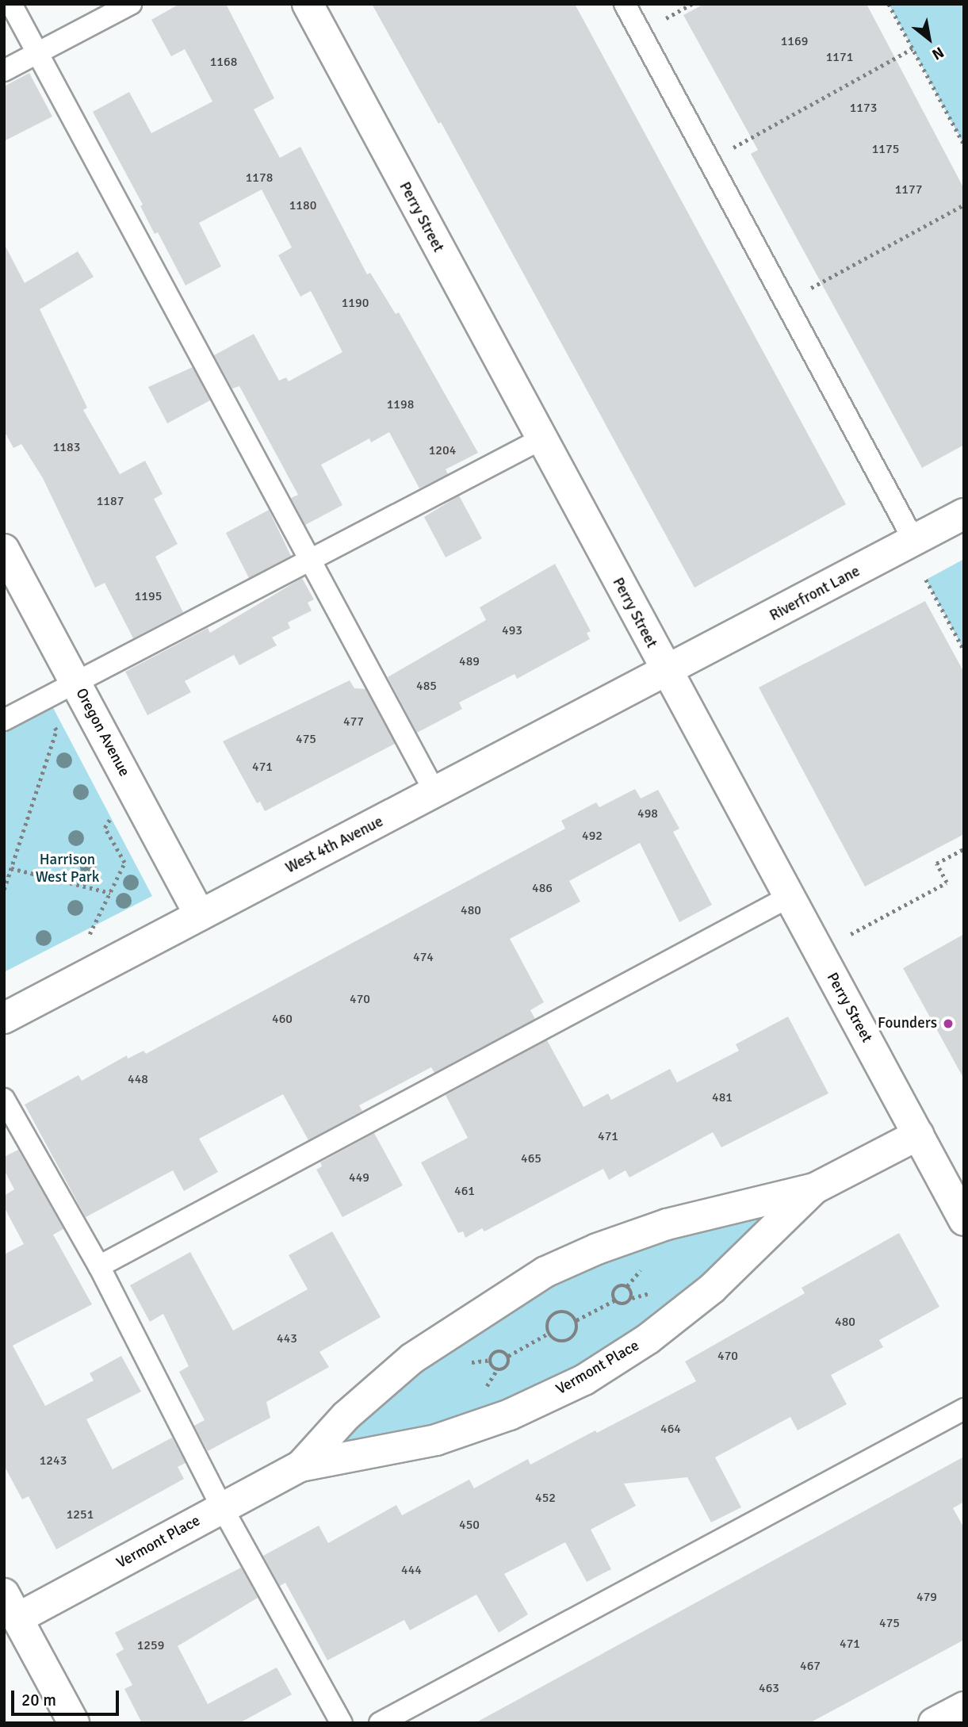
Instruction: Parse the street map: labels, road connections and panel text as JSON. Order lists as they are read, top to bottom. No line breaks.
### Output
{"streets":{"street":["Perry Street","Riverfront Lane","Oregon Avenue","West 4th Avenue","Vermont Place"]},"crossings":[["Perry Street","Riverfront Lane"],["Perry Street","West 4th Avenue"],["Perry Street","Vermont Place"],["Riverfront Lane","West 4th Avenue"],["Oregon Avenue","West 4th Avenue"]],"parks":["Harrison West Park"],"places":["Founders"],"house_numbers":["1169","1171","1168","1173","1175","1178","1177","1180","1190","1198","1183","1204","1187","1195","493","489","485","477","475","471","498","492","486","480","474","470","460","448","481","471","465","449","461","480","443","470","464","1243","452","1251","450","444","479","475","471","1259","467","463"],"scale_bar":"20 m","north":"bottom right"}
